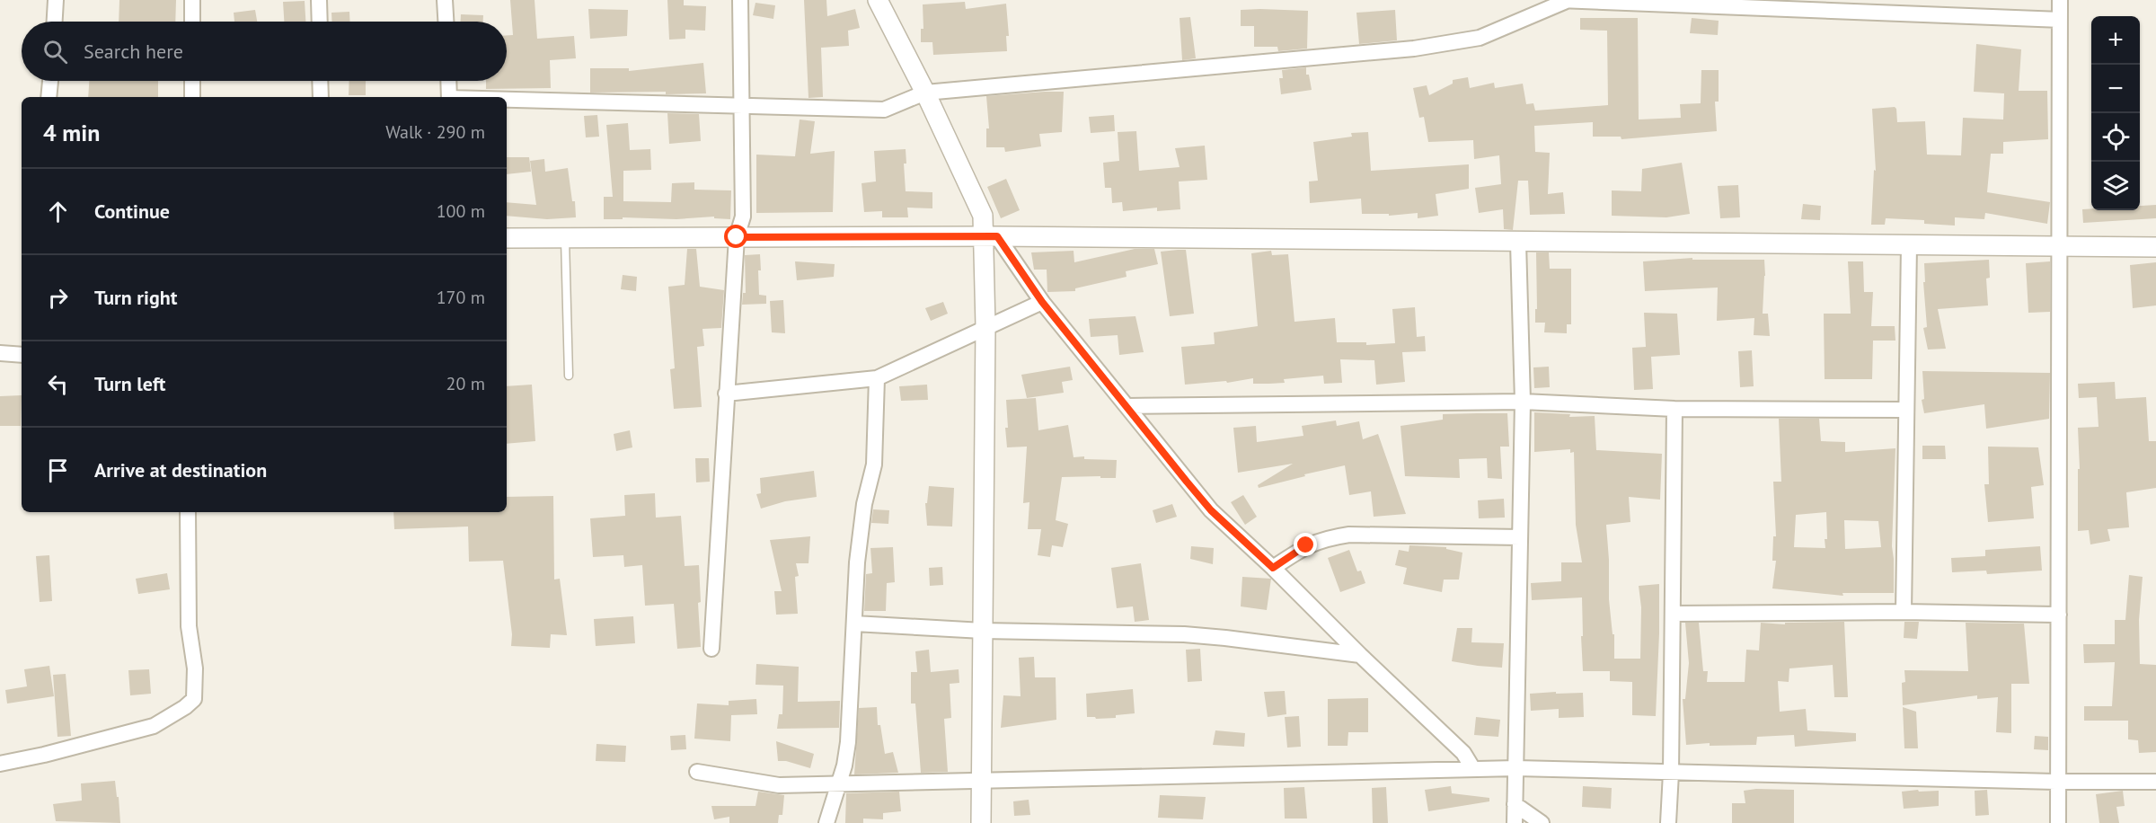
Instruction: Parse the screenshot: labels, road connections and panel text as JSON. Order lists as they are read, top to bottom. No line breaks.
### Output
{"page":{"map_buttons":["+","−"],"search":"Search here","heading":["4 min","Walk · 290 m"],"list":[["Continue","100 m"],["Turn right","170 m"],["Turn left","20 m"],"Arrive at destination"]}}
